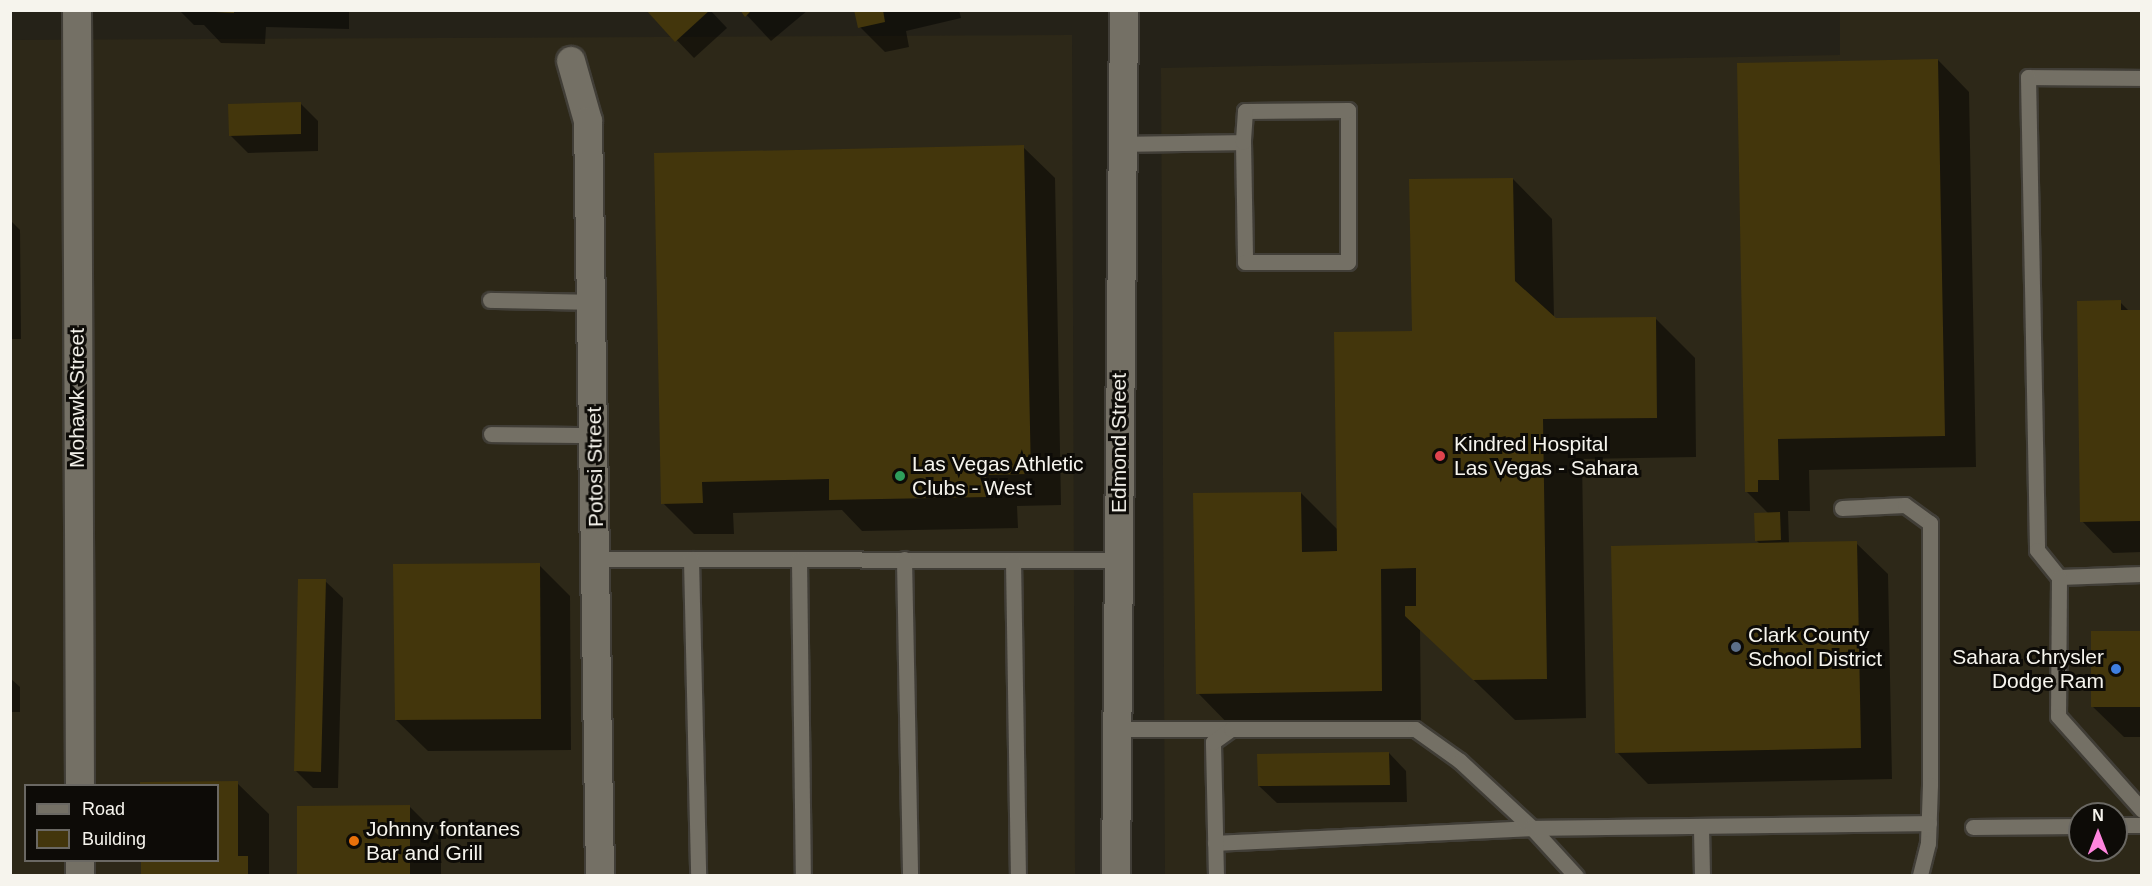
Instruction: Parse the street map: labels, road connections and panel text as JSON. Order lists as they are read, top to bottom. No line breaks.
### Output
{"streets":{"street":["Mohawk Street","Edmond Street","Potosi Street"]},"places":["Kindred Hospital Las Vegas - Sahara","Las Vegas Athletic Clubs - West","Clark County School District","Sahara Chrysler Dodge Ram","Johnny fontanes Bar and Grill"],"legend":["Road","Building"],"north":"top"}
